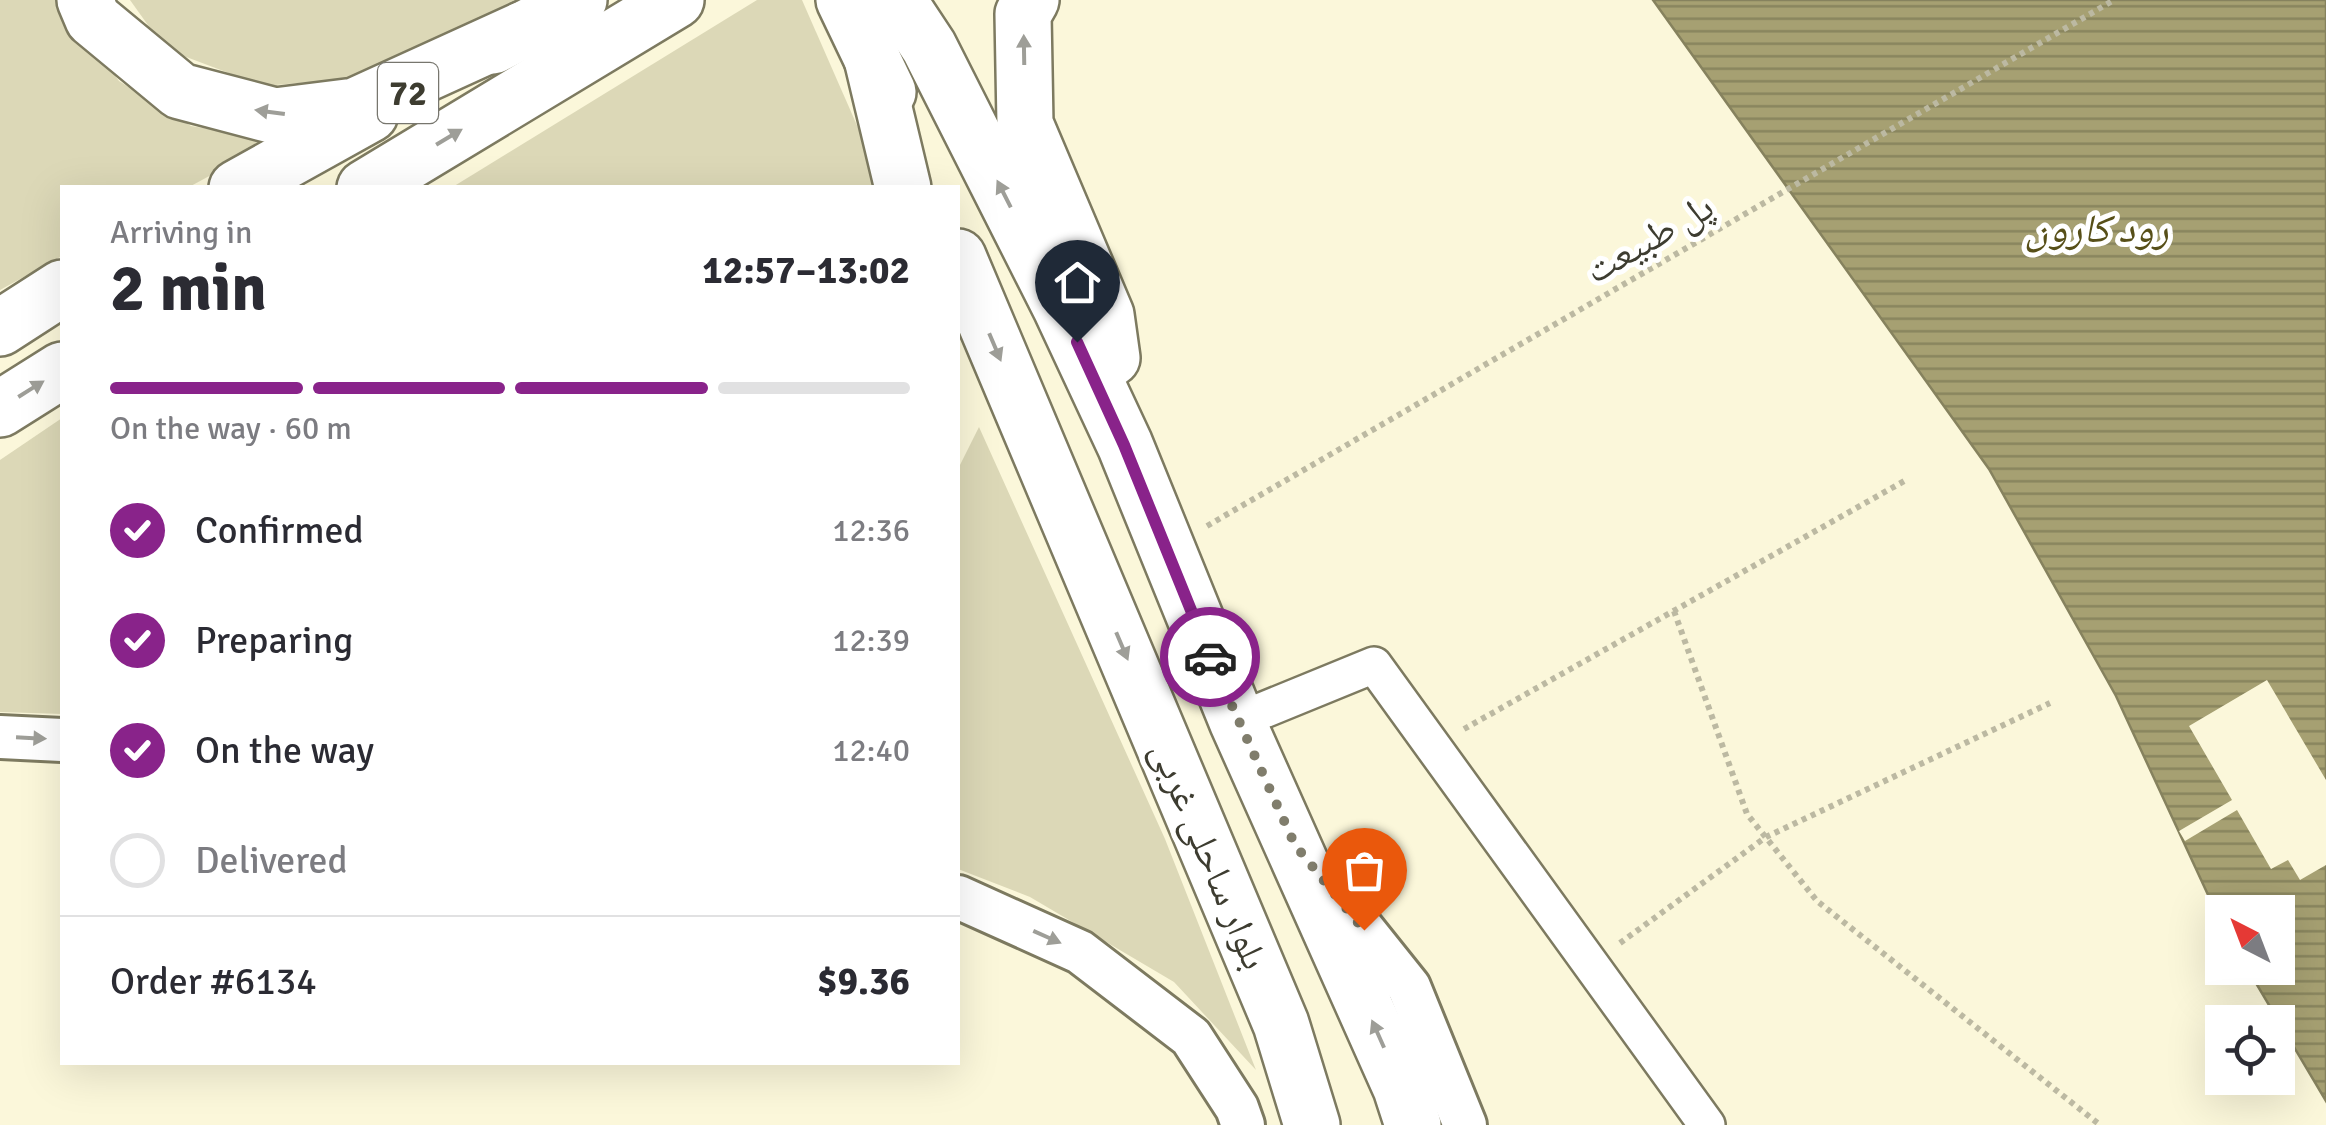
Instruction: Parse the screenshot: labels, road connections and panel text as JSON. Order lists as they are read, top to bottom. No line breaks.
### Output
{"streets":{"main road":["72","بلوار ساحلی غربی"],"path":["پل طبیعت"]},"water":["رود کارون"],"north":"top left","page":{"heading":["2 min","Arriving in","12:57–13:02"],"panel":["Order #6134","$9.36"],"bar":"On the way · 60 m","list":[["Confirmed","12:36"],["Preparing","12:39"],["On the way","12:40"],"Delivered"]}}
